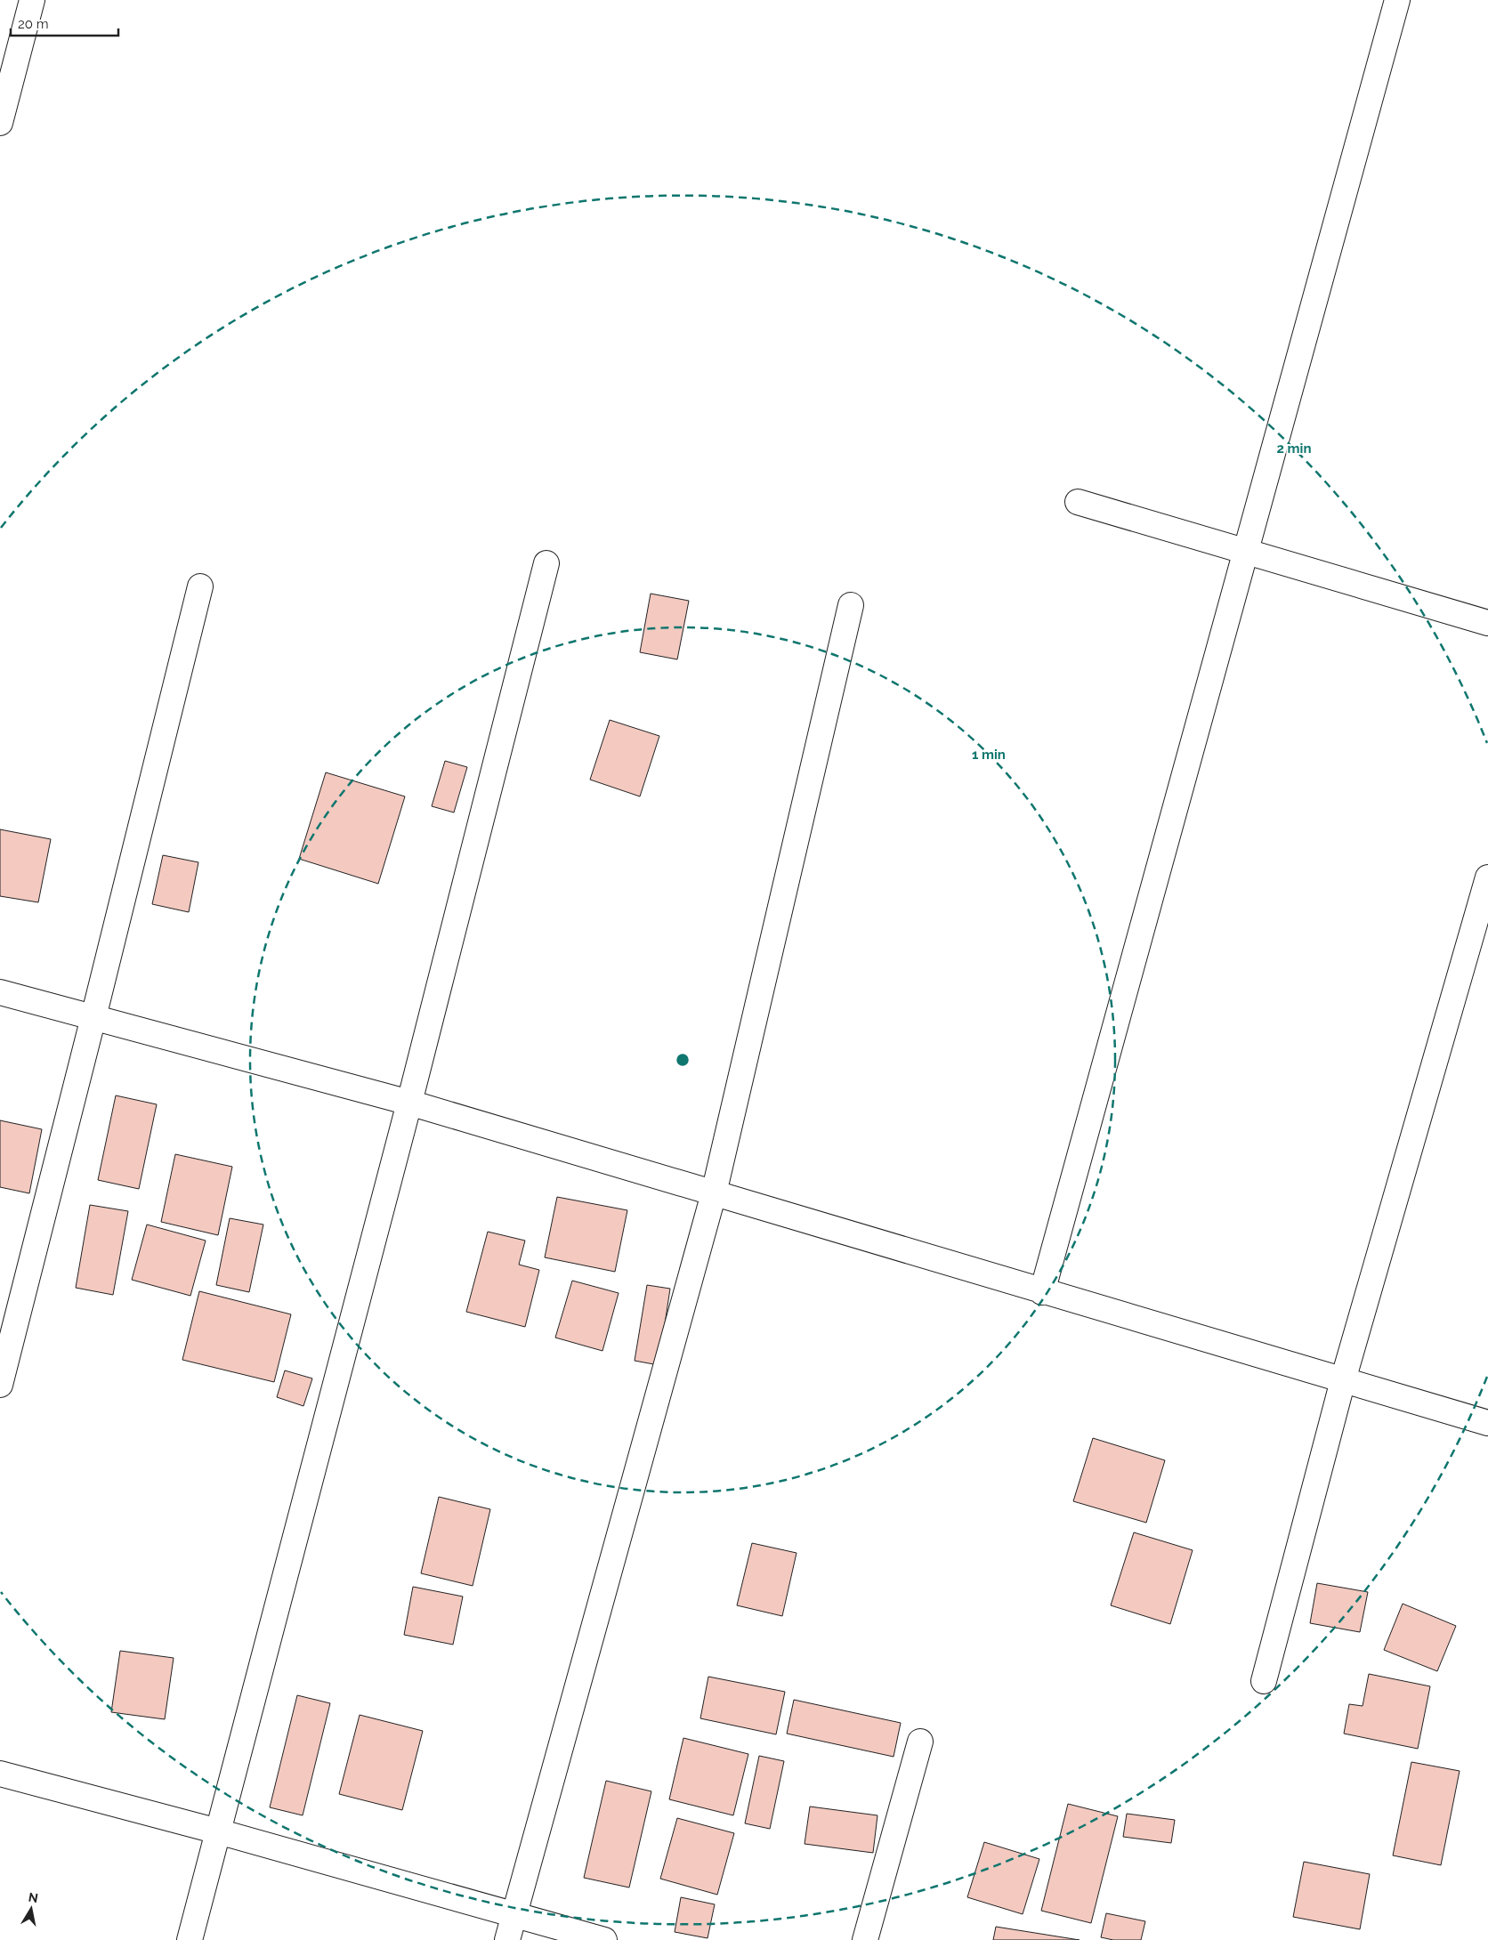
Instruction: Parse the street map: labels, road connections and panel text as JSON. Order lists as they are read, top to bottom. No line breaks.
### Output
{"scale_bar":"20 m","north":"top","rings":["2 min","1 min"]}
